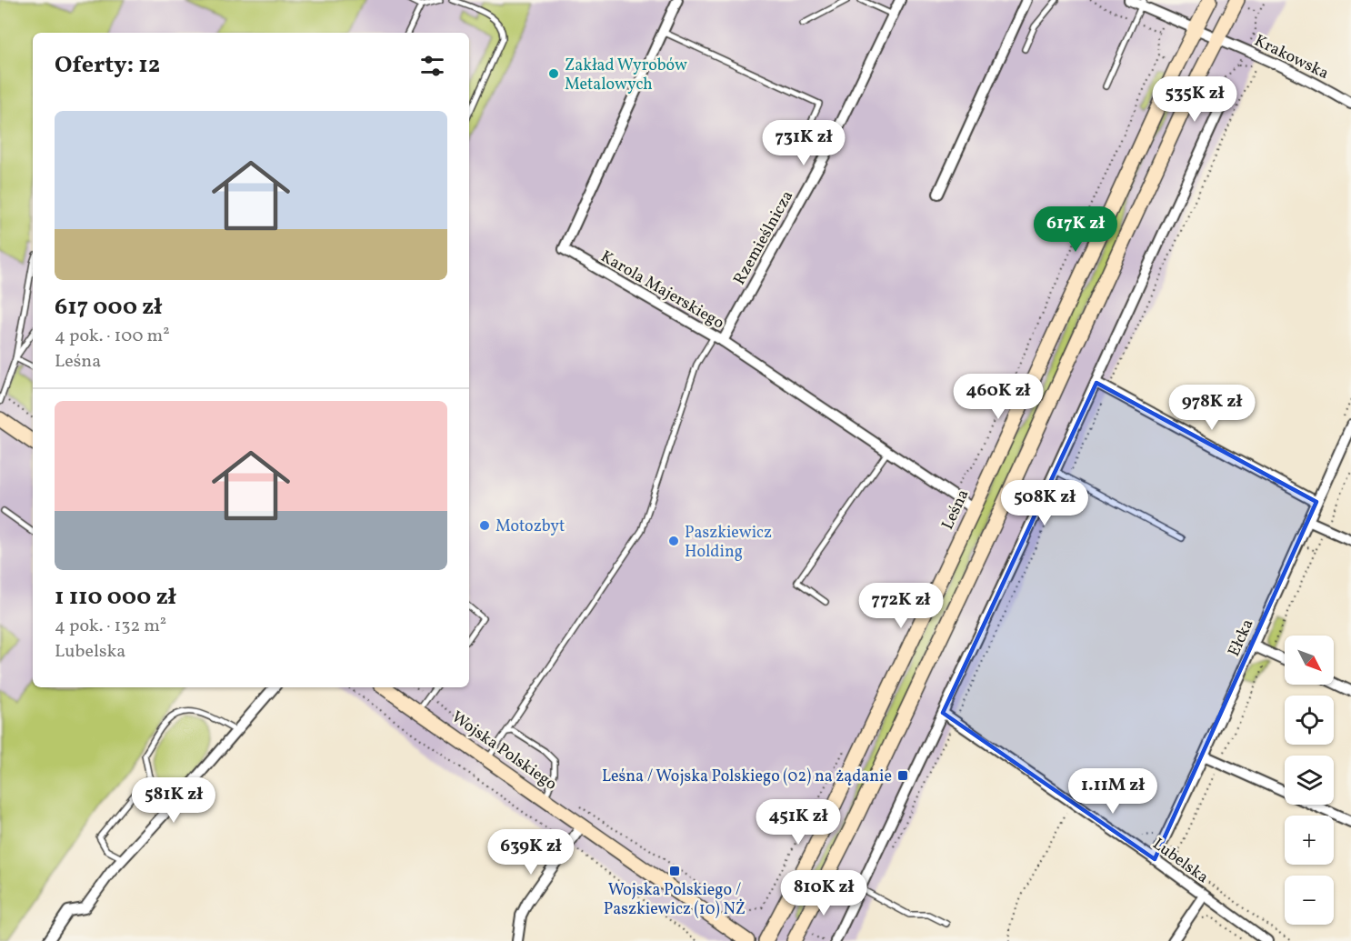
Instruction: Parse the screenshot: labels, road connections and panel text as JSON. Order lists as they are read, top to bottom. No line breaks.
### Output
{"streets":{"main road":["Leśna","Wojska Polskiego"],"street":["Krakowska","Rzemieślnicza","Karola Majerskiego","Ełcka","Lubelska"]},"crossings":[["Krakowska","Leśna"],["Rzemieślnicza","Karola Majerskiego"],["Karola Majerskiego","Leśna"],["Ełcka","Lubelska"]],"places":{"other":["Zakład Wyrobów Metalowych","Motozbyt","Paszkiewicz Holding"],"transit":["Leśna / Wojska Polskiego (02) na żądanie","Wojska Polskiego / Paszkiewicz (10) NŻ"]},"north":"bottom right","page":{"heading":"Oferty: 12","price":["535K zł","731K zł","617K zł","460K zł","978K zł","508K zł","772K zł","1.11M zł","581K zł","451K zł","639K zł","810K zł"],"list":[{"name":"617 000 zł","note":"4 pok. · 100 m² · Leśna"},{"name":"1 110 000 zł","note":"4 pok. · 132 m² · Lubelska"}],"map_buttons":["+","−"]}}
